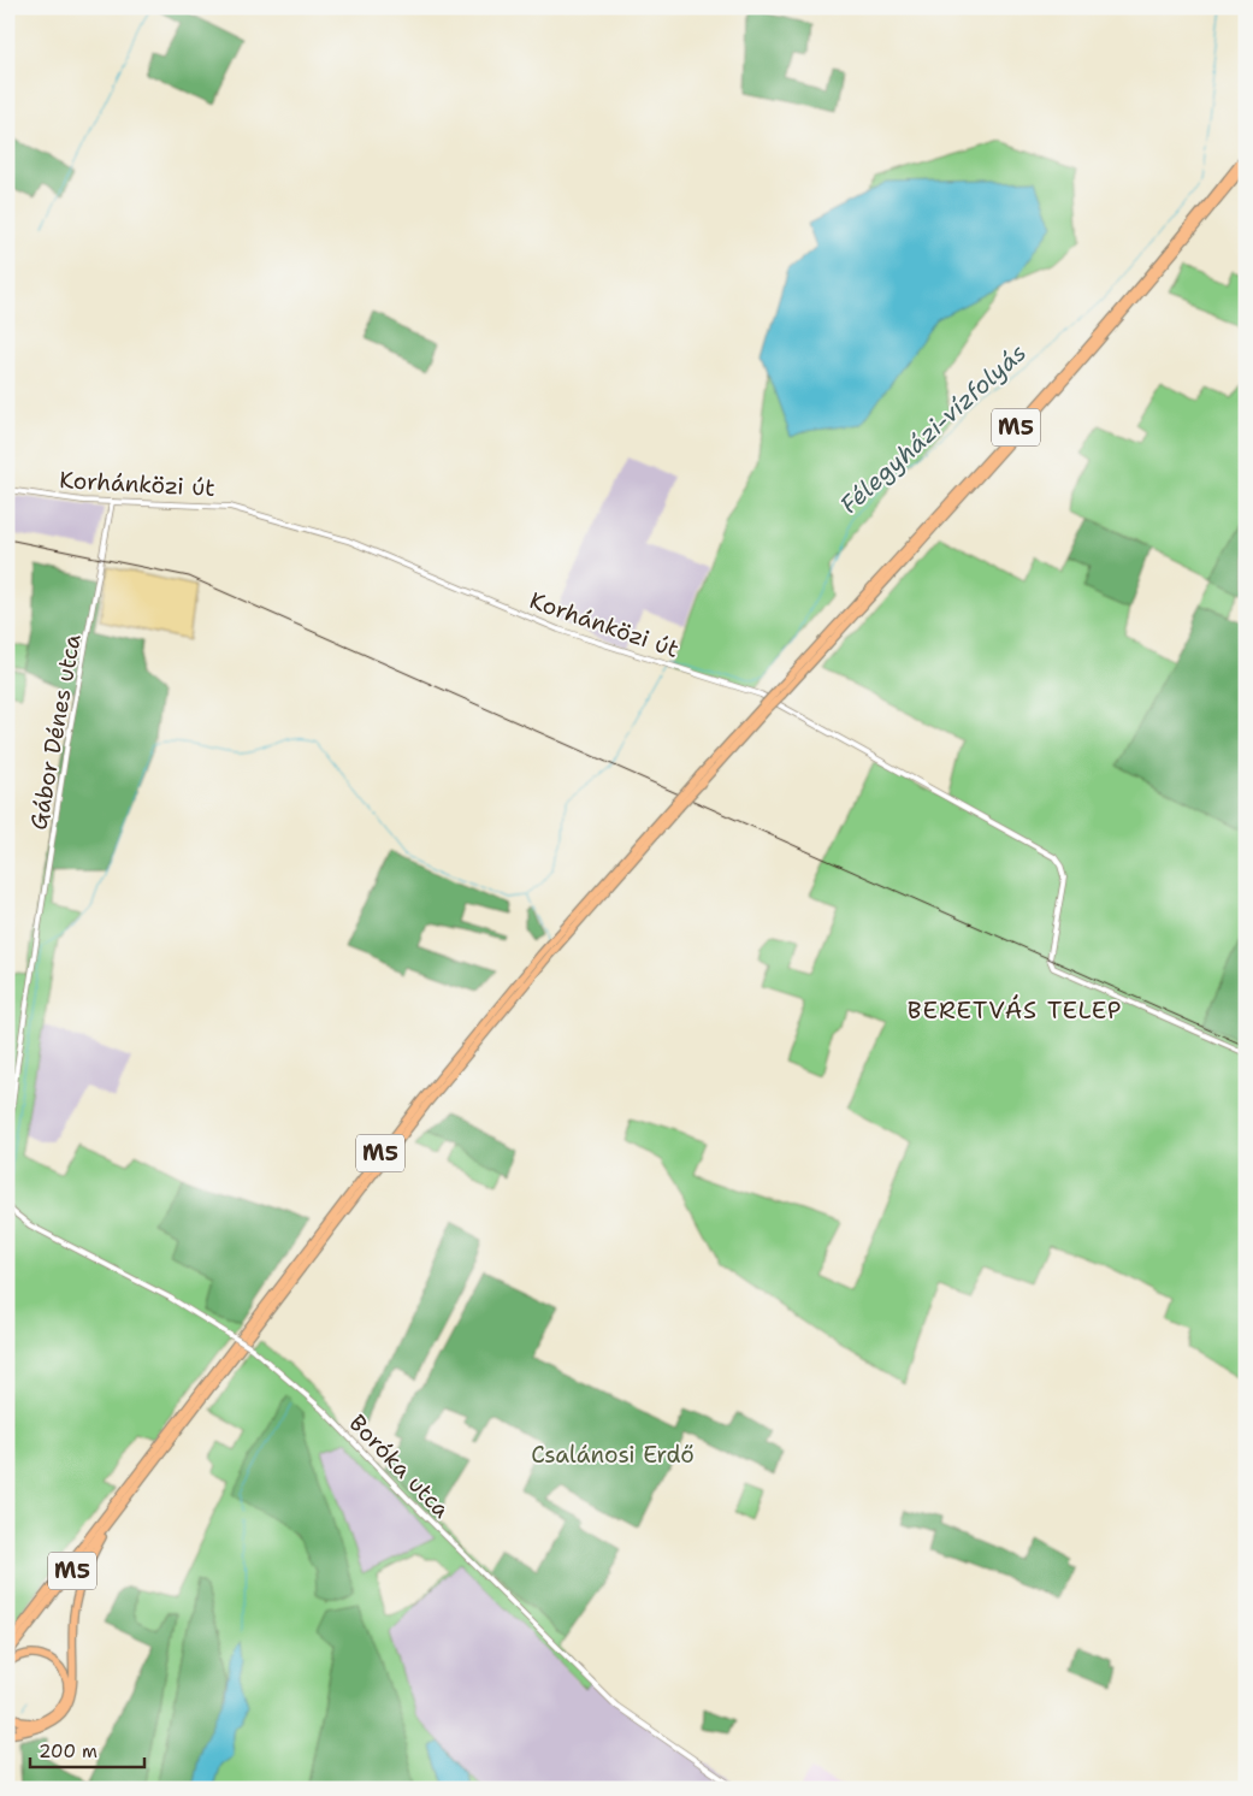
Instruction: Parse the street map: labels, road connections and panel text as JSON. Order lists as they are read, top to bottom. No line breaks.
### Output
{"streets":{"highway":["M5"],"street":["Korhánközi út","Gábor Dénes utca","Boróka utca"]},"crossings":[["Korhánközi út","Gábor Dénes utca"]],"districts":["BERETVÁS TELEP"],"water":["Félegyházi-vízfolyás"],"parks":["Csalánosi Erdő"],"scale_bar":"200 m"}
